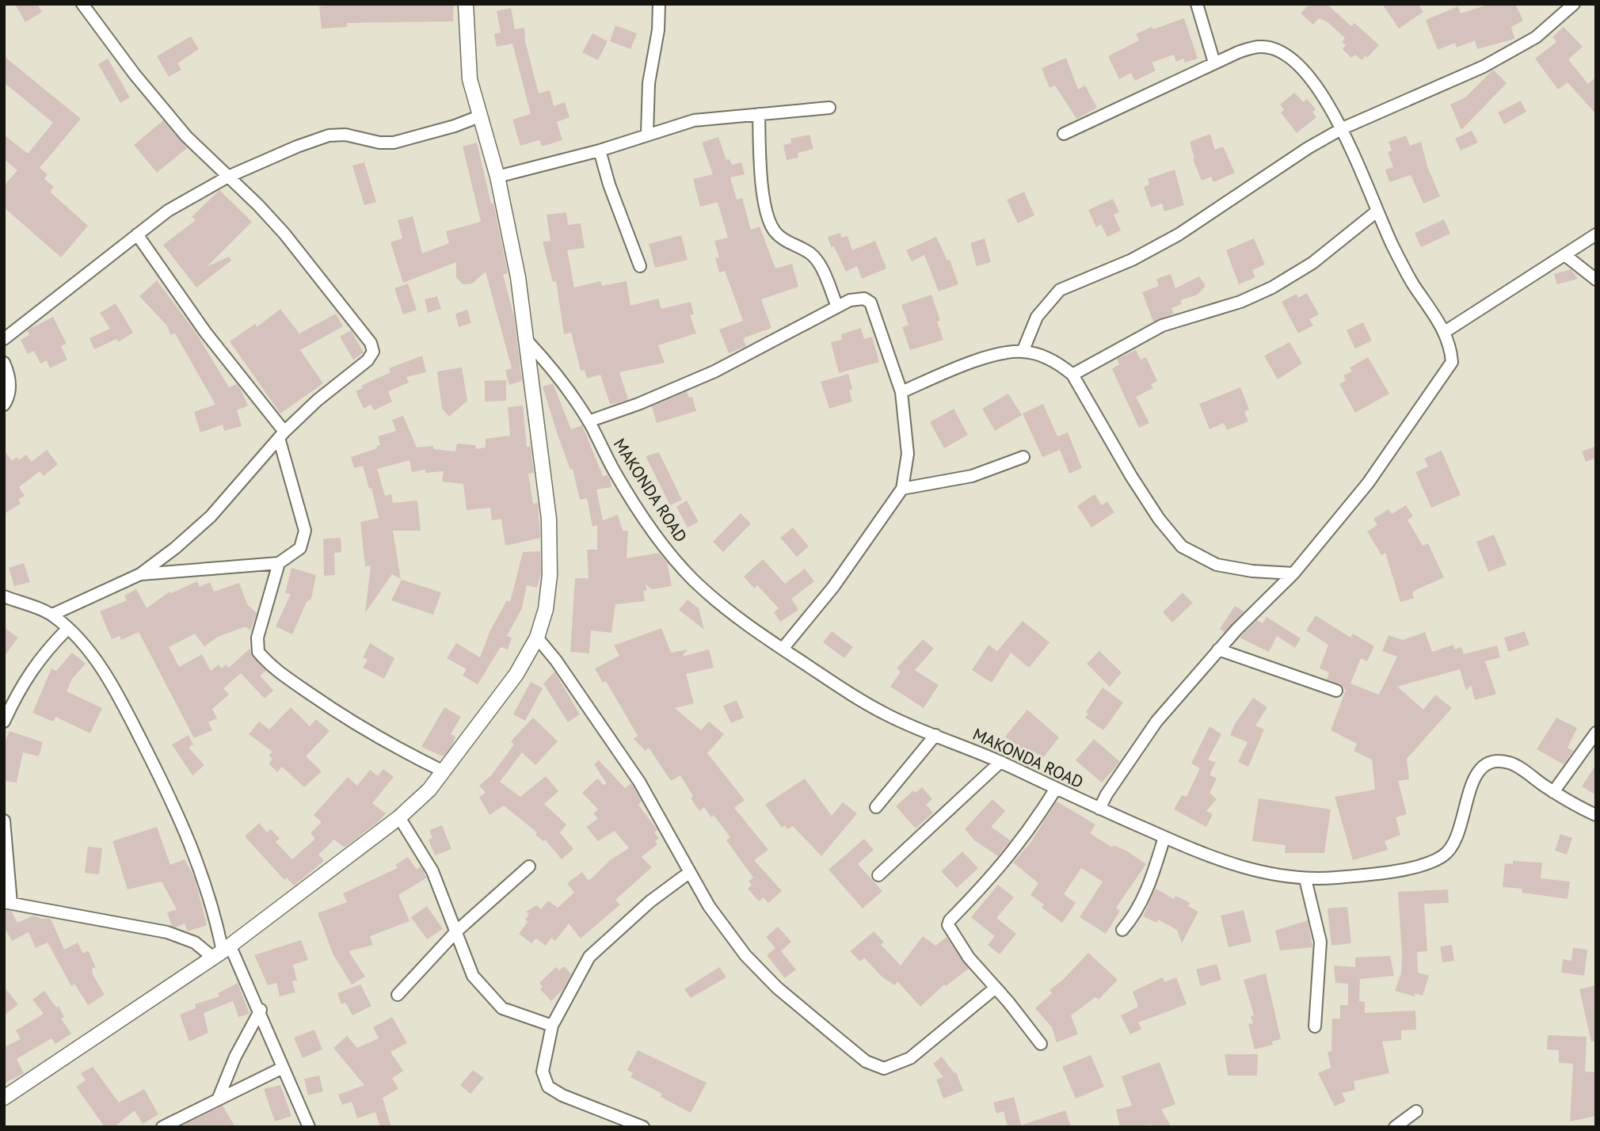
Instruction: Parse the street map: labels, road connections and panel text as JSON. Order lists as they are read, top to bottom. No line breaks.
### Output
{"streets":{"street":["MAKONDA ROAD"]}}
